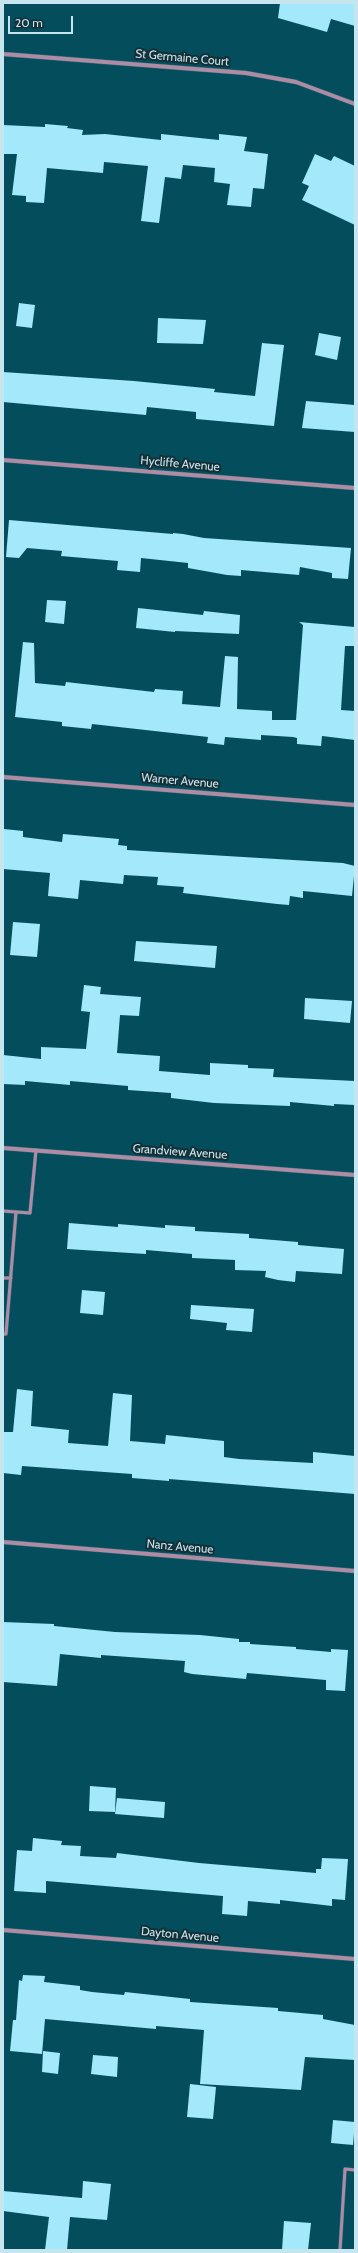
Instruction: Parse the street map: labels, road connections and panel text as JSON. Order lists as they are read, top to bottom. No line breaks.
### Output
{"streets":{"street":["St Germaine Court","Hycliffe Avenue","Warner Avenue","Grandview Avenue","Nanz Avenue","Dayton Avenue"]},"scale_bar":"20 m"}
